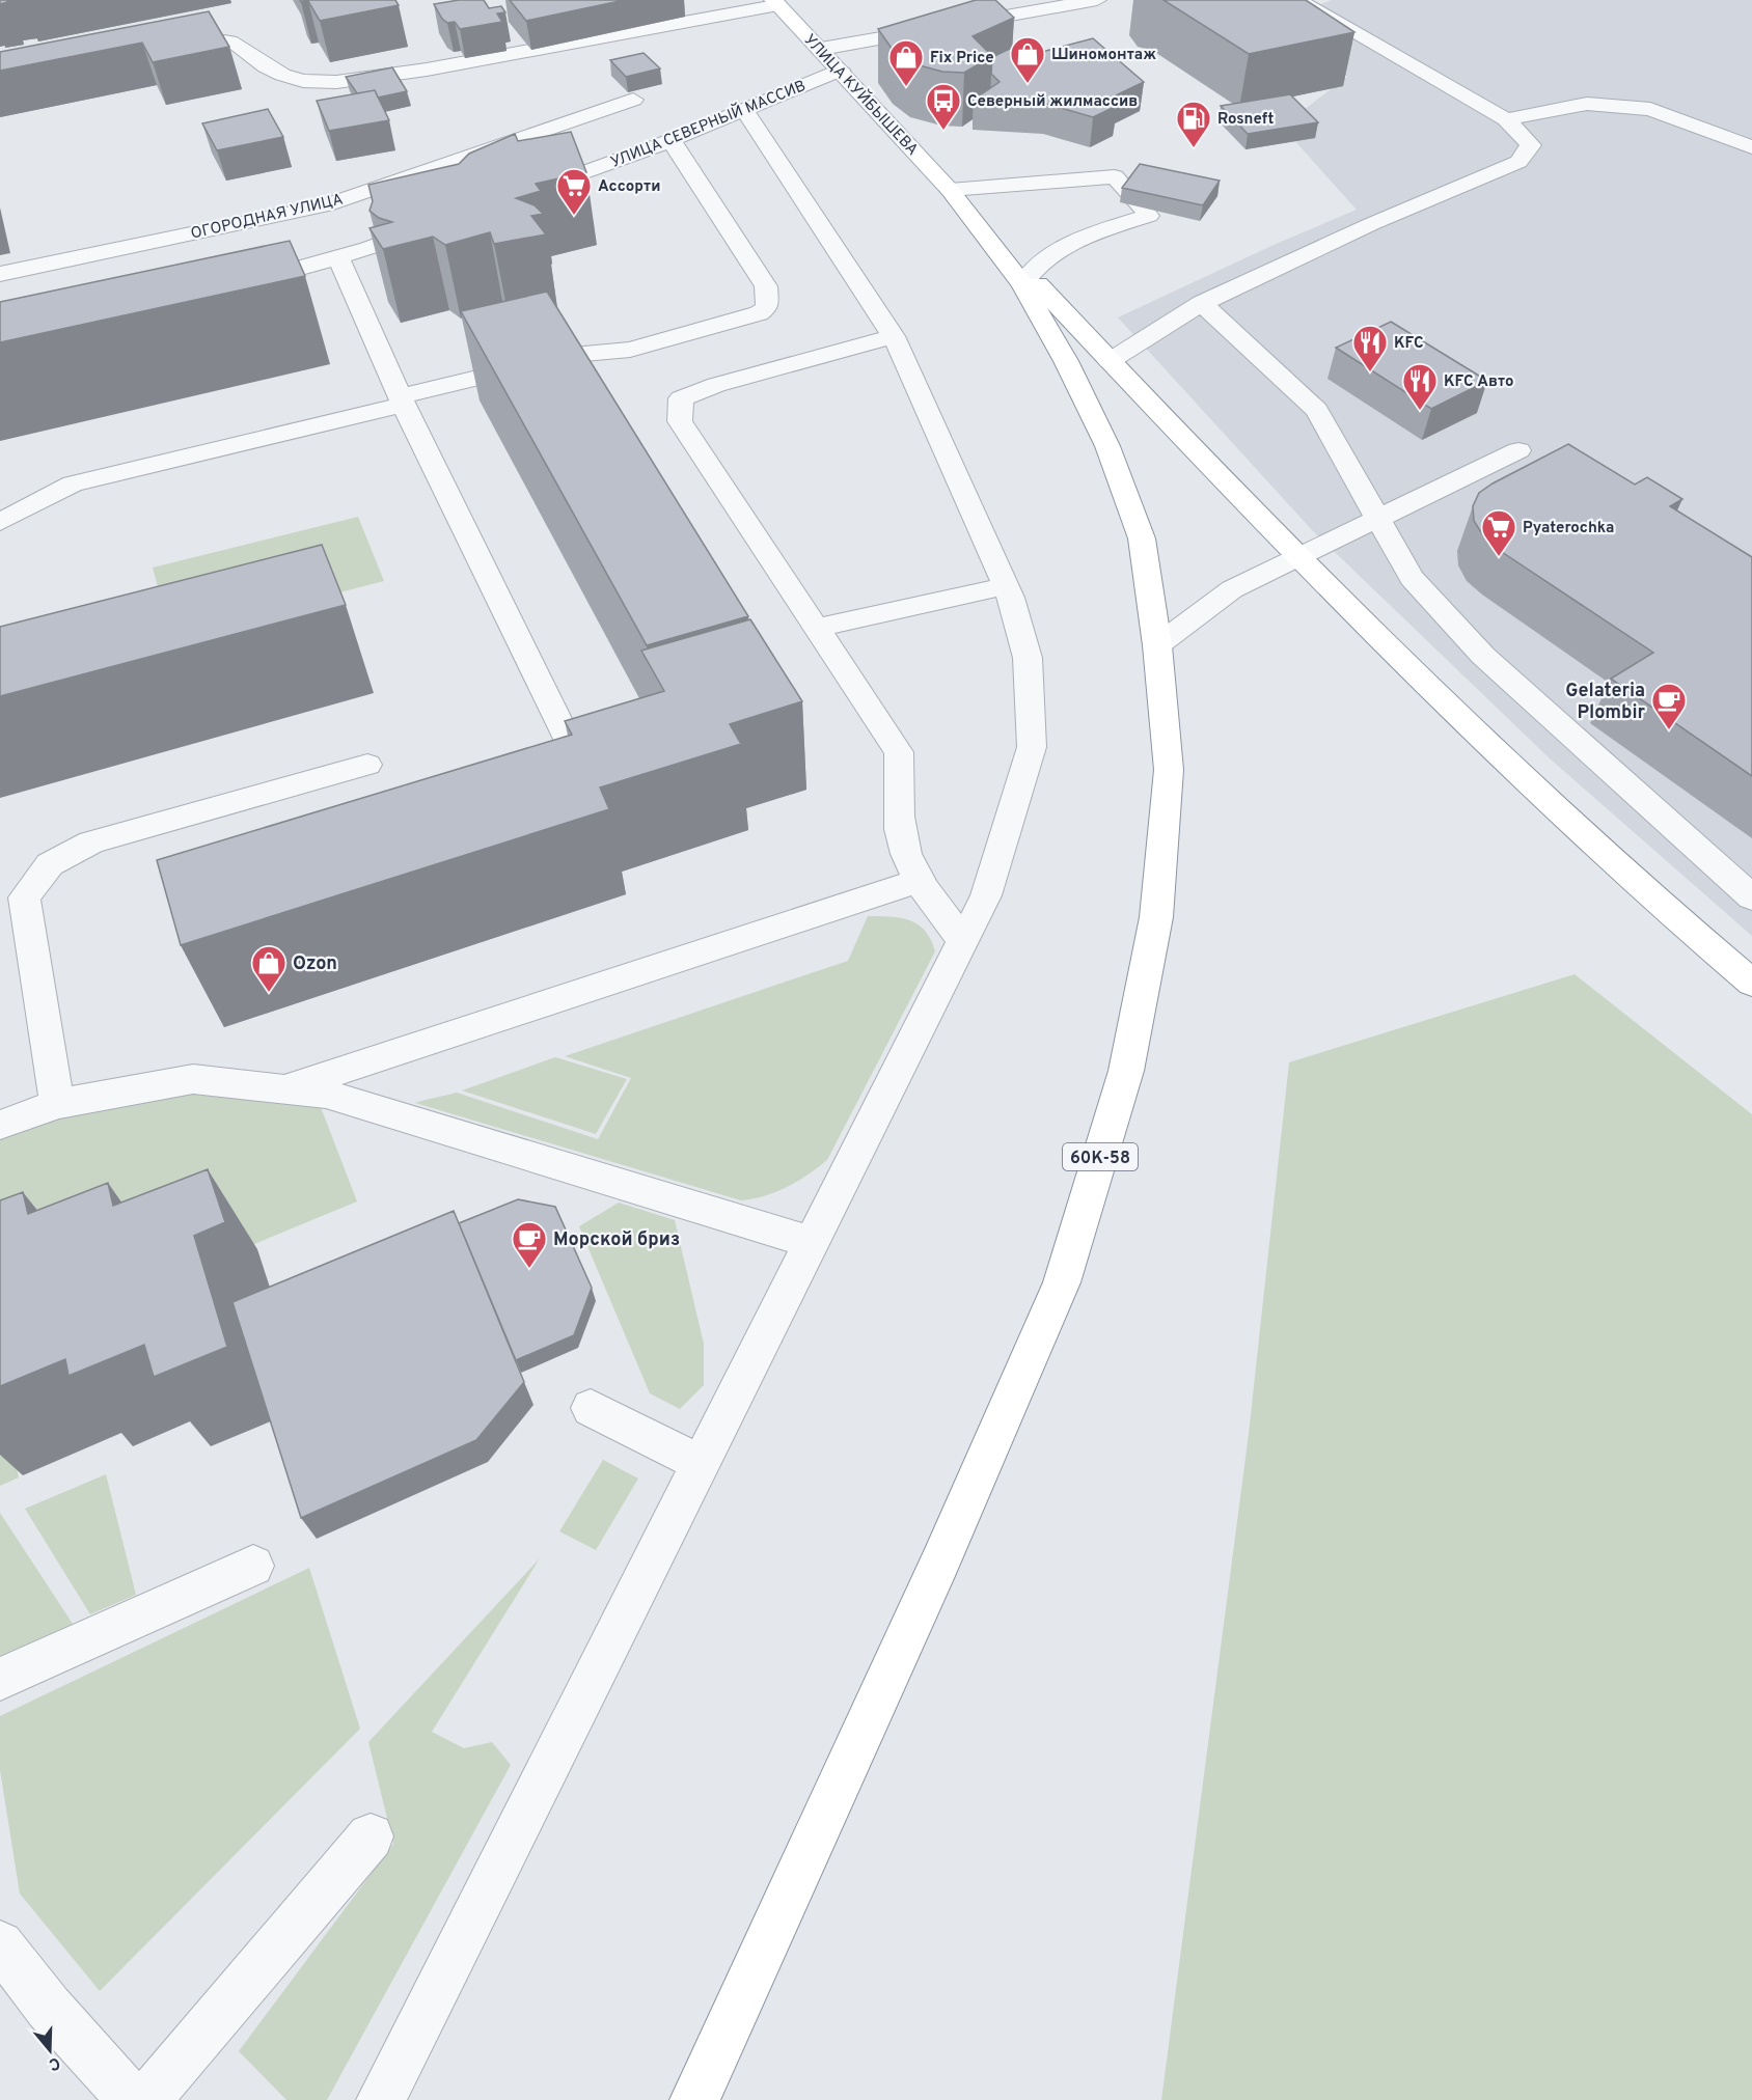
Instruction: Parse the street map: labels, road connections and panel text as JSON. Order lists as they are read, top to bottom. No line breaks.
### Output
{"streets":{"main road":["УЛИЦА КУЙБЫШЕВА","60К-58"],"street":["УЛИЦА СЕВЕРНЫЙ МАССИВ","ОГОРОДНАЯ УЛИЦА"]},"crossings":[["УЛИЦА КУЙБЫШЕВА","УЛИЦА СЕВЕРНЫЙ МАССИВ"],["УЛИЦА КУЙБЫШЕВА","60К-58"]],"places":{"shop":["Шиномонтаж","Fix Price","Ozon"],"bus stop":["Северный жилмассив"],"fuel station":["Rosneft"],"supermarket":["Ассорти","Pyaterochka"],"restaurant":["KFC","KFC Авто"],"cafe":["Gelateria Plombir","Морской бриз"]},"north":"bottom"}
